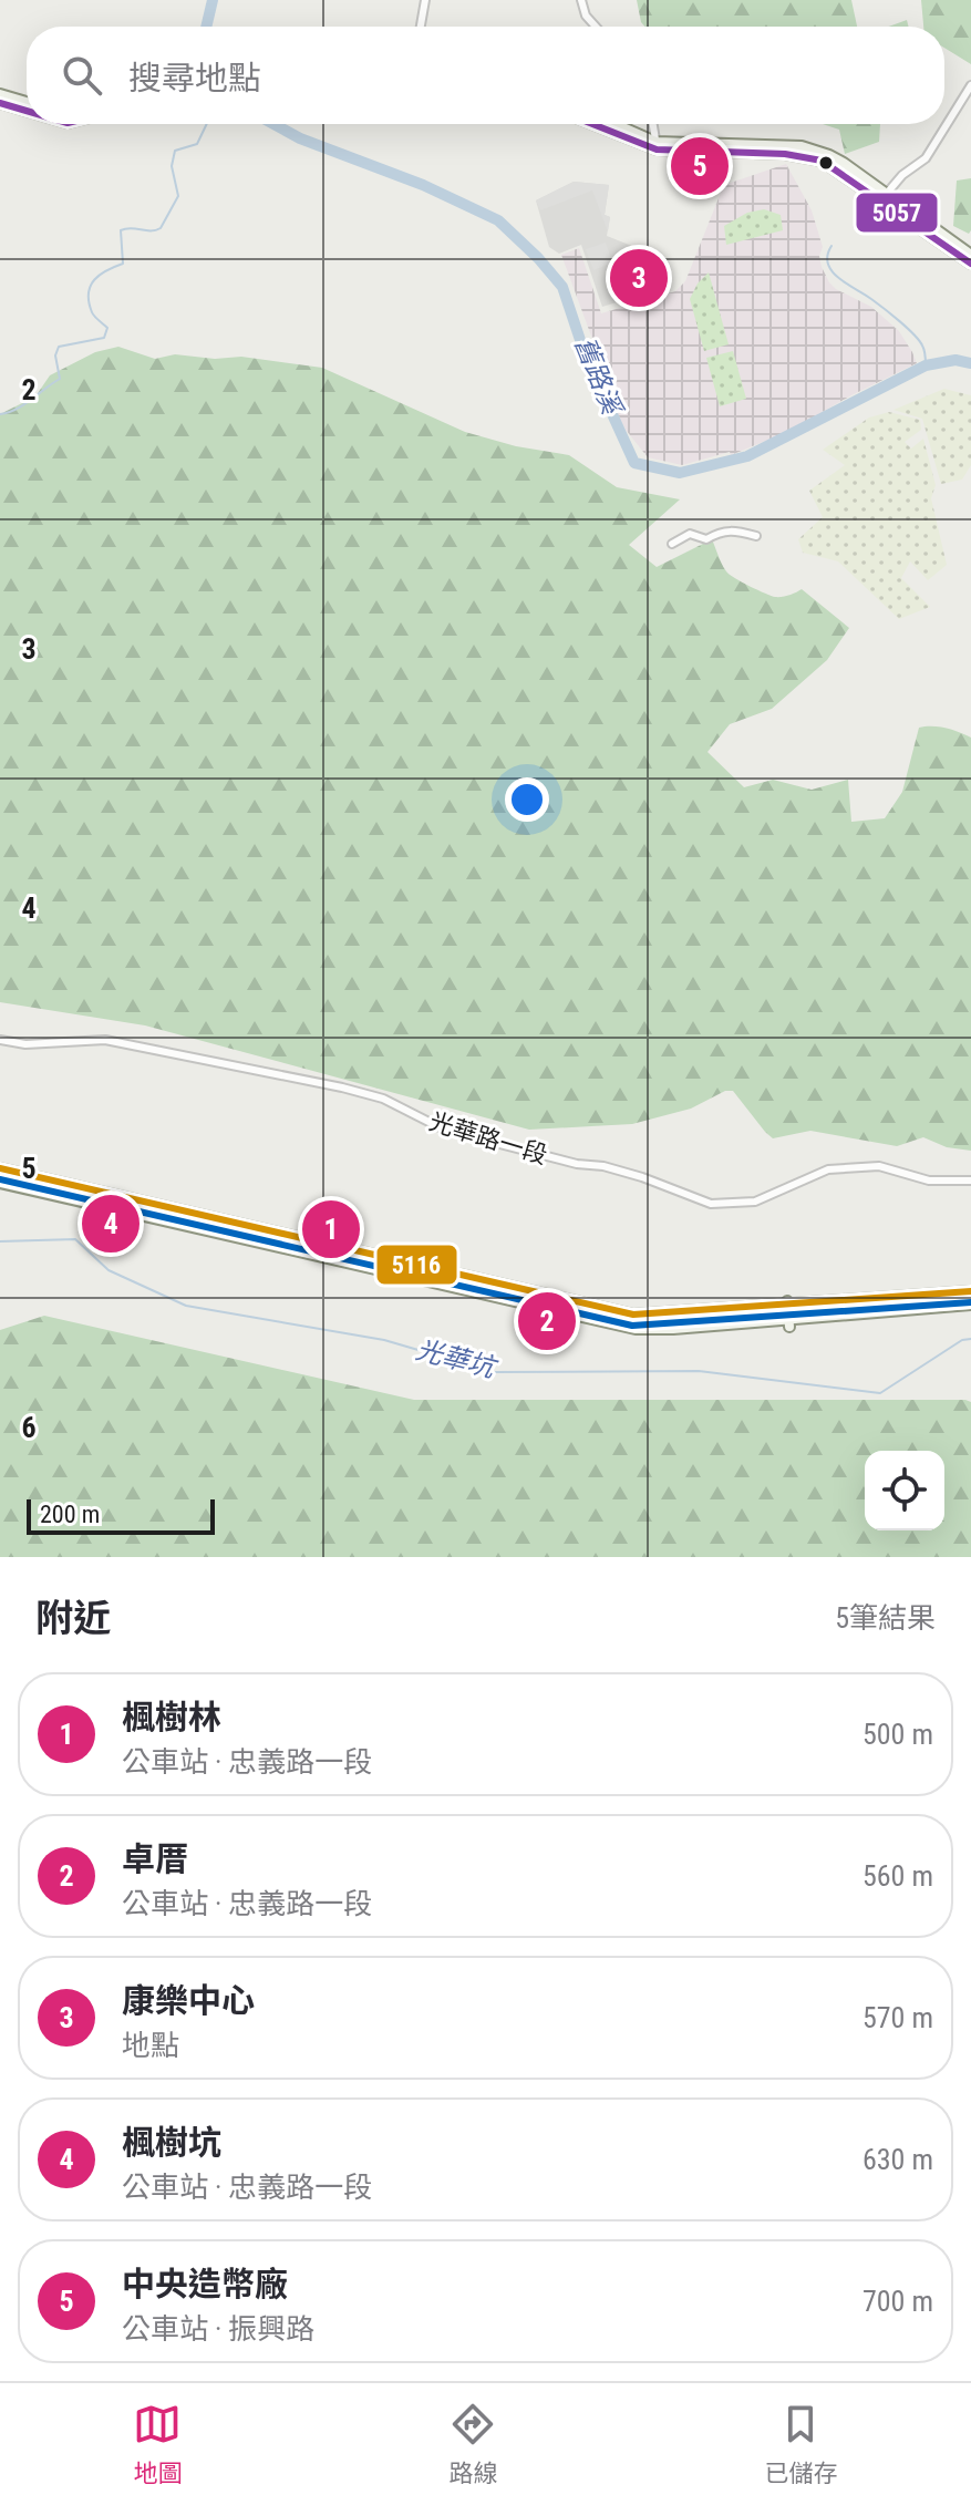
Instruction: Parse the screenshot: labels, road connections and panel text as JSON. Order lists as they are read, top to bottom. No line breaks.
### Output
{"streets":{"street":["光華路一段"]},"water":["舊路溪","光華坑"],"lines":["transit line 5057","transit line 5116"],"scale_bar":"200 m","page":{"search":"搜尋地點","pins":["5","3","4","1","2"],"scale":"200 m","heading":["附近","5筆結果"],"list":[{"mark":"1","name":"楓樹林","note":"公車站 · 忠義路一段","value":"500 m"},{"mark":"2","name":"卓厝","note":"公車站 · 忠義路一段","value":"560 m"},{"mark":"3","name":"康樂中心","note":"地點","value":"570 m"},{"mark":"4","name":"楓樹坑","note":"公車站 · 忠義路一段","value":"630 m"},{"mark":"5","name":"中央造幣廠","note":"公車站 · 振興路","value":"700 m"}],"nav":["地圖","路線","已儲存"]},"grid":{"rows":["2","3","4","5","6"]}}
